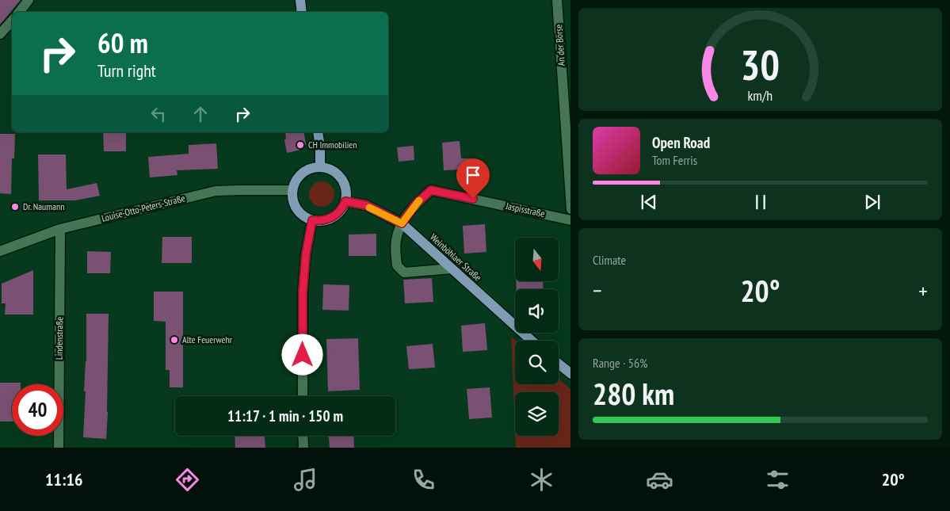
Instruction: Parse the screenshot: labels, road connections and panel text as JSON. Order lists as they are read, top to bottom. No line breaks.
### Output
{"streets":{"main road":["Weinböhlaer Straße"],"street":["An der Börse","Louise-Otto-Peters-Straße","Jaspisstraße","Lindenstraße"]},"crossings":[["Louise-Otto-Peters-Straße","Weinböhlaer Straße"],["Louise-Otto-Peters-Straße","Lindenstraße"],["Jaspisstraße","Weinböhlaer Straße"]],"places":["CH Immobilien","Dr. Naumann","Alte Feuerwehr"],"north":"bottom","page":{"turn":["60 m","Turn right"],"song":["Open Road","Tom Ferris"],"tile":["Climate",["Range · 56%","280 km"]],"heat":["−","20°","+"],"limit":"40","trip":"11:17 · 1 min · 150 m","tabs":["11:16","20°"],"gauge":["30","km/h"]}}
